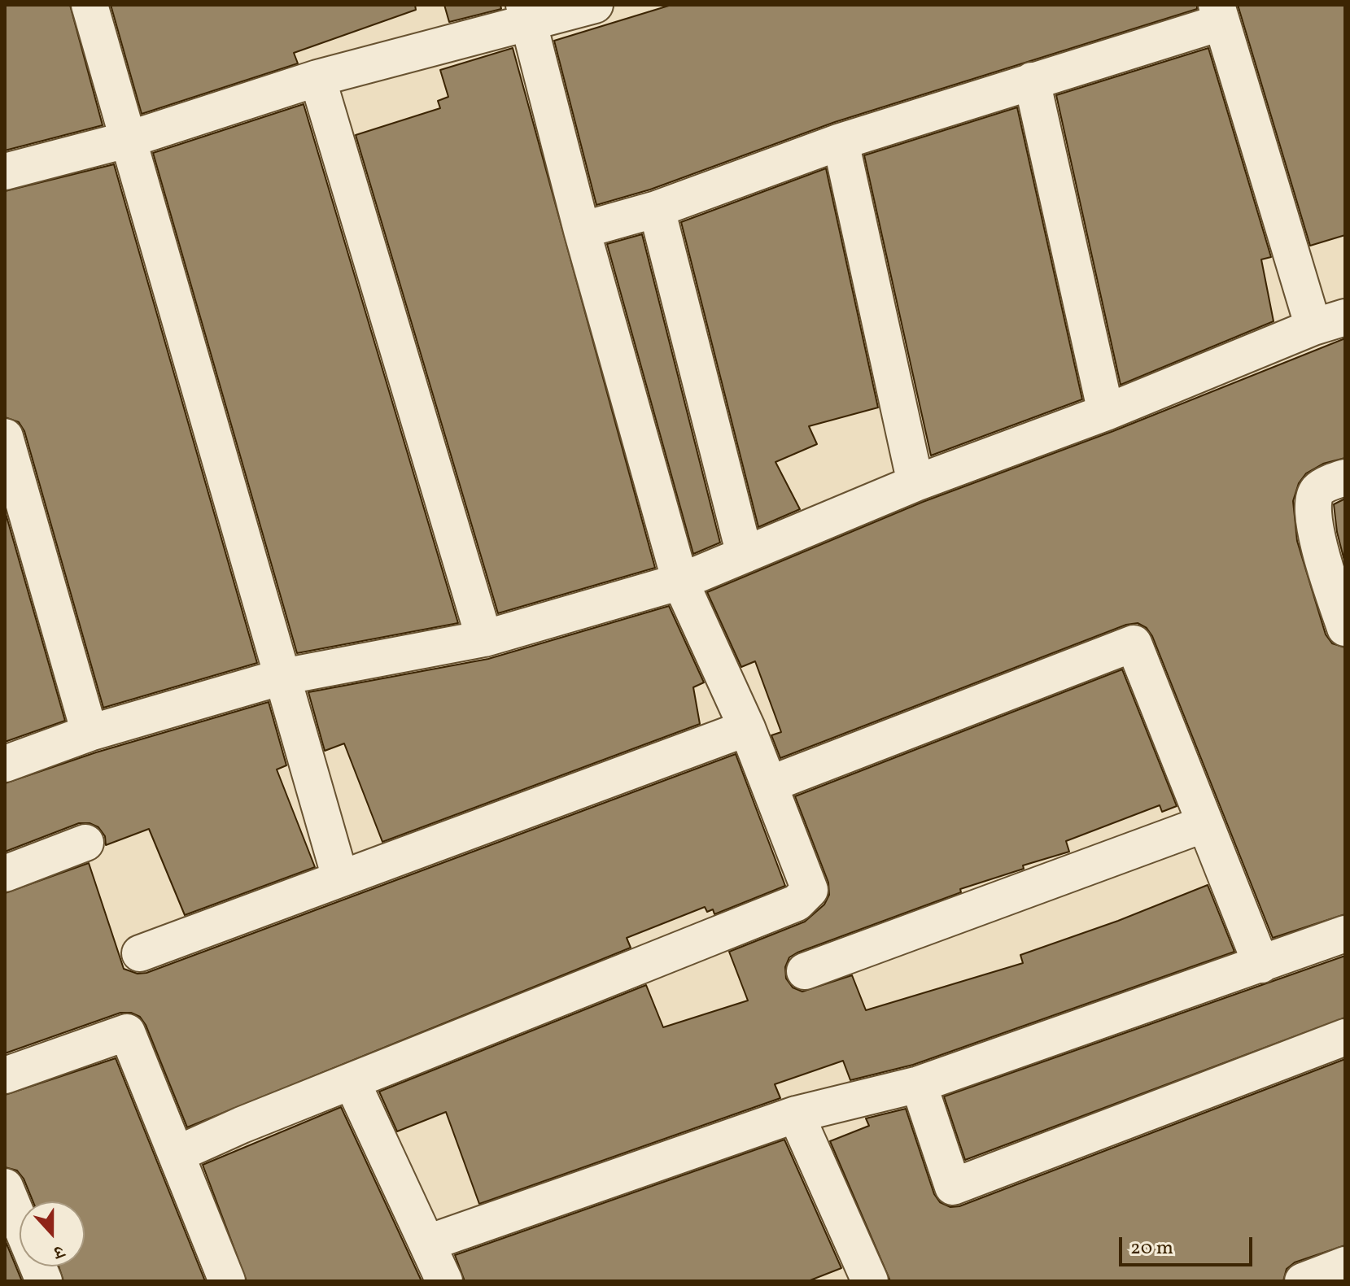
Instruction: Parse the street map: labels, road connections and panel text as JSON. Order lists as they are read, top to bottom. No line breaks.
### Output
{"scale_bar":"20 m","north":"bottom"}
